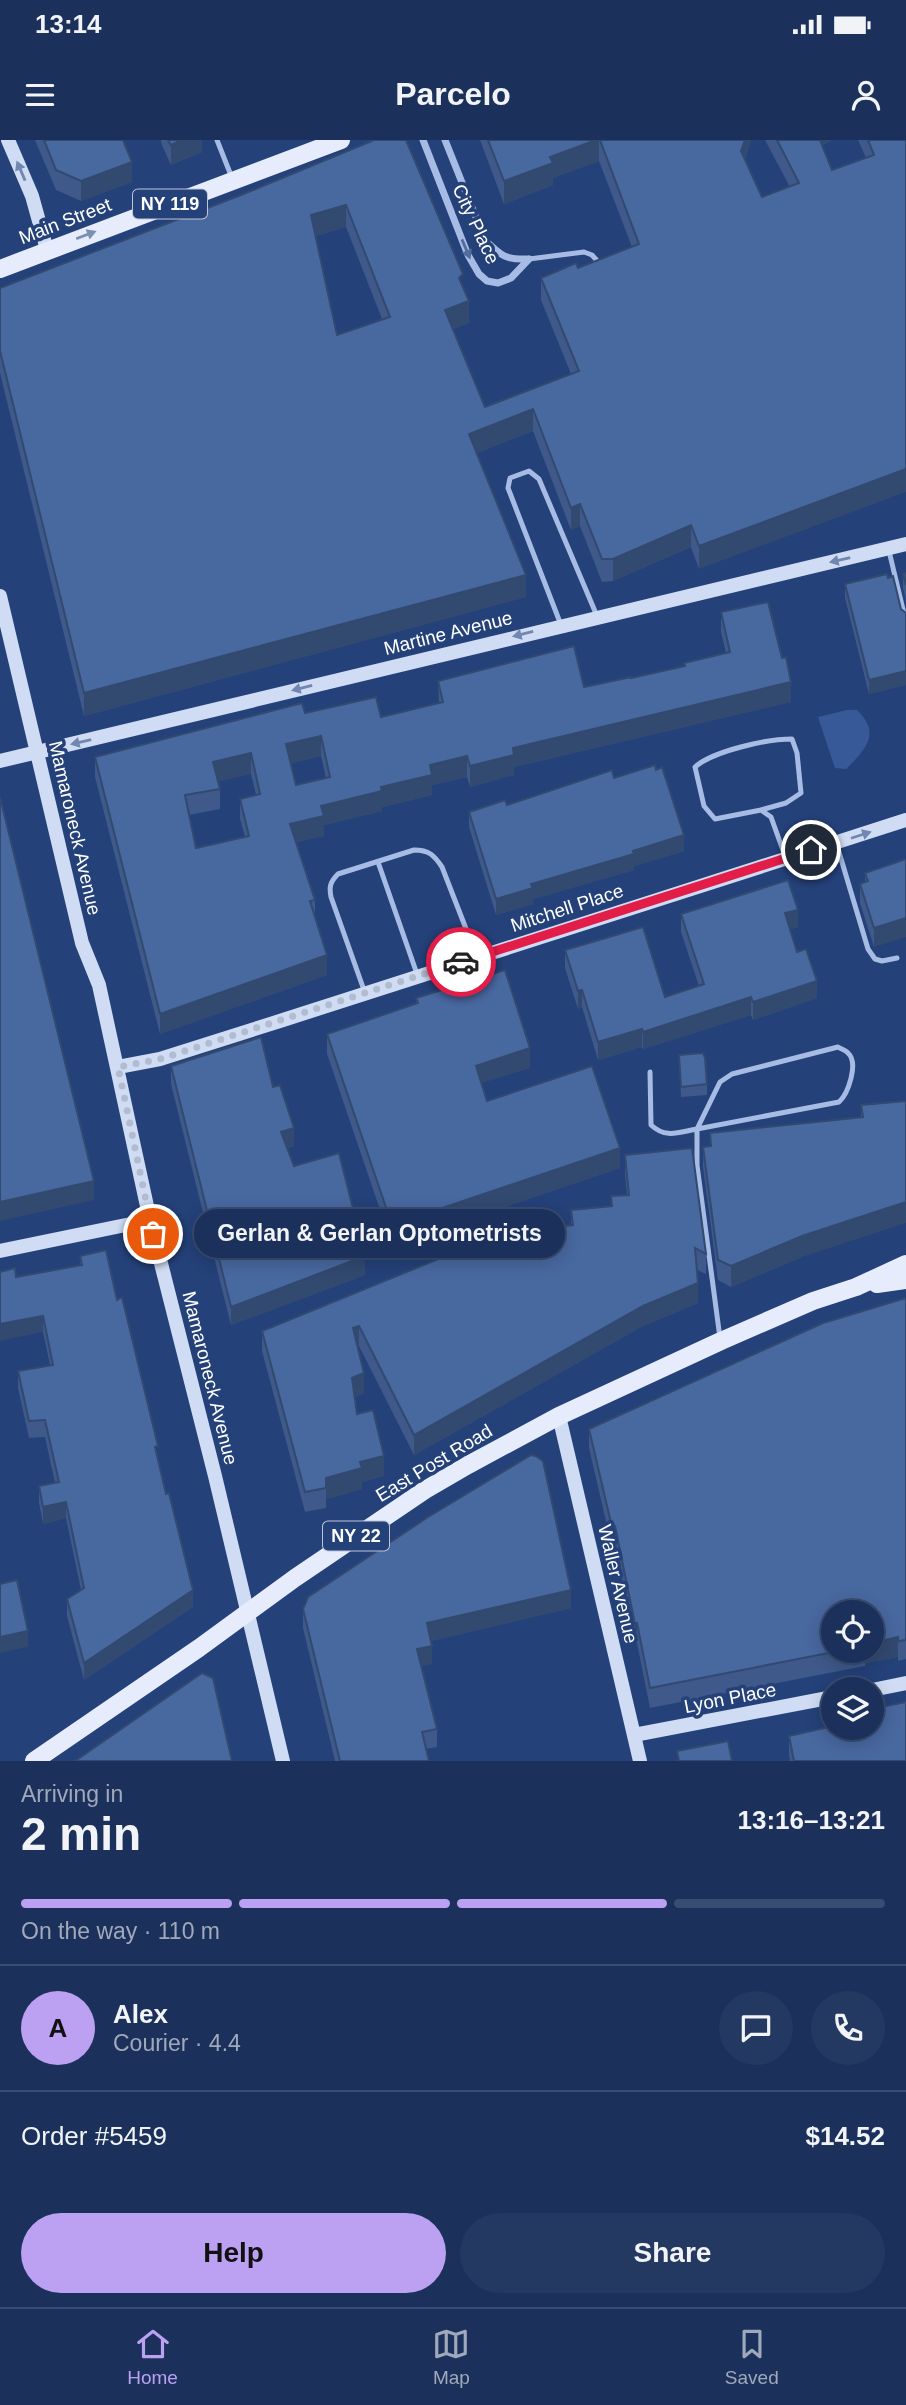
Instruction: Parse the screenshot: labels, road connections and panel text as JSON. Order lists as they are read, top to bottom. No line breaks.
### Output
{"streets":{"main road":["NY 119","Main Street","Martine Avenue","Mamaroneck Avenue","Mitchell Place","East Post Road","NY 22","Waller Avenue","Lyon Place"],"street":["City Place"]},"crossings":[["Martine Avenue","Mamaroneck Avenue"],["Mamaroneck Avenue","Mitchell Place"],["Mamaroneck Avenue","East Post Road"],["East Post Road","Waller Avenue"],["Waller Avenue","Lyon Place"]],"one_way":["Main Street","Martine Avenue"],"places":["Gerlan & Gerlan Optometrists"],"page":{"status":"13:14","header":"Parcelo","bubble":"Gerlan & Gerlan Optometrists","heading":["2 min","Arriving in","13:16–13:21"],"panel":["Alex","Courier · 4.4","Order #5459","$14.52"],"bar":"On the way · 110 m","round":"A","buttons":["Help","Share"],"tabs":["Home","Map","Saved"]}}
